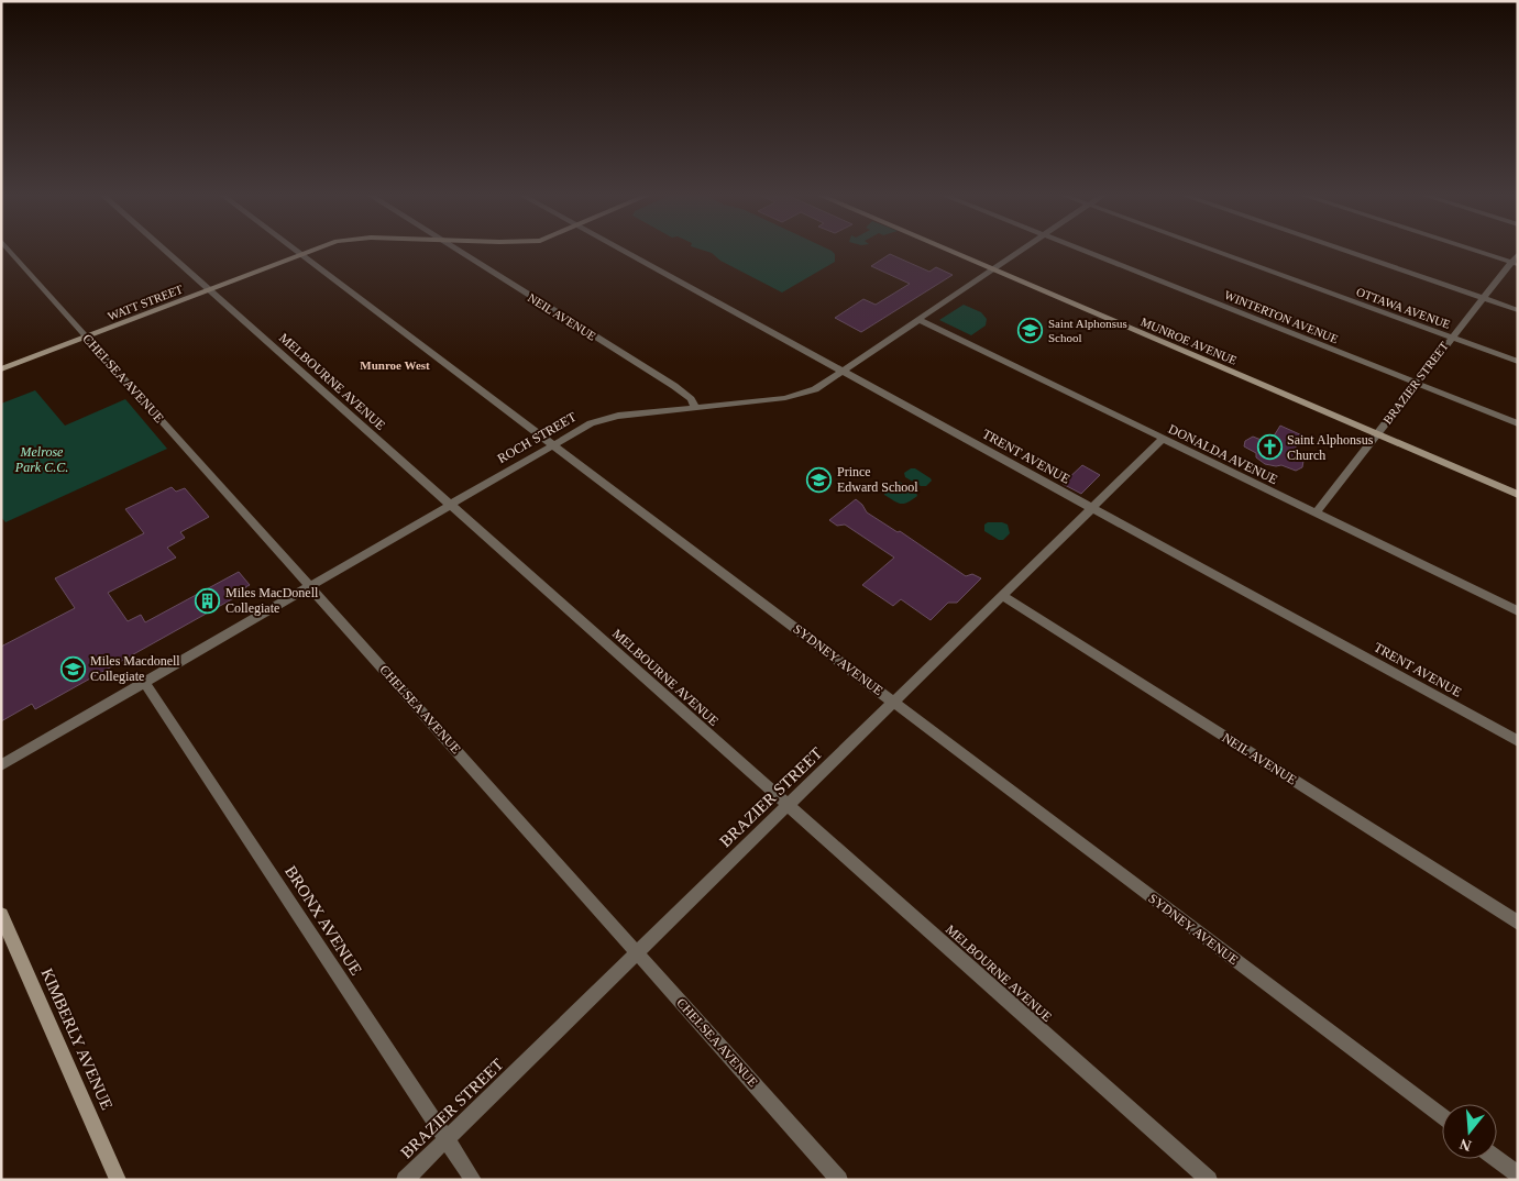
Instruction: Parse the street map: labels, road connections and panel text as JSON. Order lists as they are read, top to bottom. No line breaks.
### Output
{"streets":{"street":["WATT STREET","OTTAWA AVENUE","NEIL AVENUE","WINTERTON AVENUE","MUNROE AVENUE","CHELSEA AVENUE","MELBOURNE AVENUE","BRAZIER STREET","ROCH STREET","DONALDA AVENUE","TRENT AVENUE","SYDNEY AVENUE","BRONX AVENUE","KIMBERLY AVENUE"]},"crossings":[["WATT STREET","CHELSEA AVENUE"],["WATT STREET","MELBOURNE AVENUE"],["WATT STREET","SYDNEY AVENUE"],["OTTAWA AVENUE","BRAZIER STREET"],["NEIL AVENUE","BRAZIER STREET"],["NEIL AVENUE","ROCH STREET"],["WINTERTON AVENUE","BRAZIER STREET"],["MUNROE AVENUE","BRAZIER STREET"],["MUNROE AVENUE","ROCH STREET"],["CHELSEA AVENUE","BRAZIER STREET"],["CHELSEA AVENUE","ROCH STREET"],["MELBOURNE AVENUE","BRAZIER STREET"],["MELBOURNE AVENUE","ROCH STREET"],["BRAZIER STREET","DONALDA AVENUE"],["BRAZIER STREET","TRENT AVENUE"],["BRAZIER STREET","SYDNEY AVENUE"],["BRAZIER STREET","BRONX AVENUE"],["ROCH STREET","DONALDA AVENUE"],["ROCH STREET","TRENT AVENUE"],["ROCH STREET","SYDNEY AVENUE"],["ROCH STREET","BRONX AVENUE"]],"districts":["Munroe West"],"parks":["Melrose Park C.C."],"places":{"school or university":["Saint Alphonsus School","Prince Edward School","Miles Macdonell Collegiate"],"church":["Saint Alphonsus Church"],"building":["Miles MacDonell Collegiate"]},"north":"bottom"}
